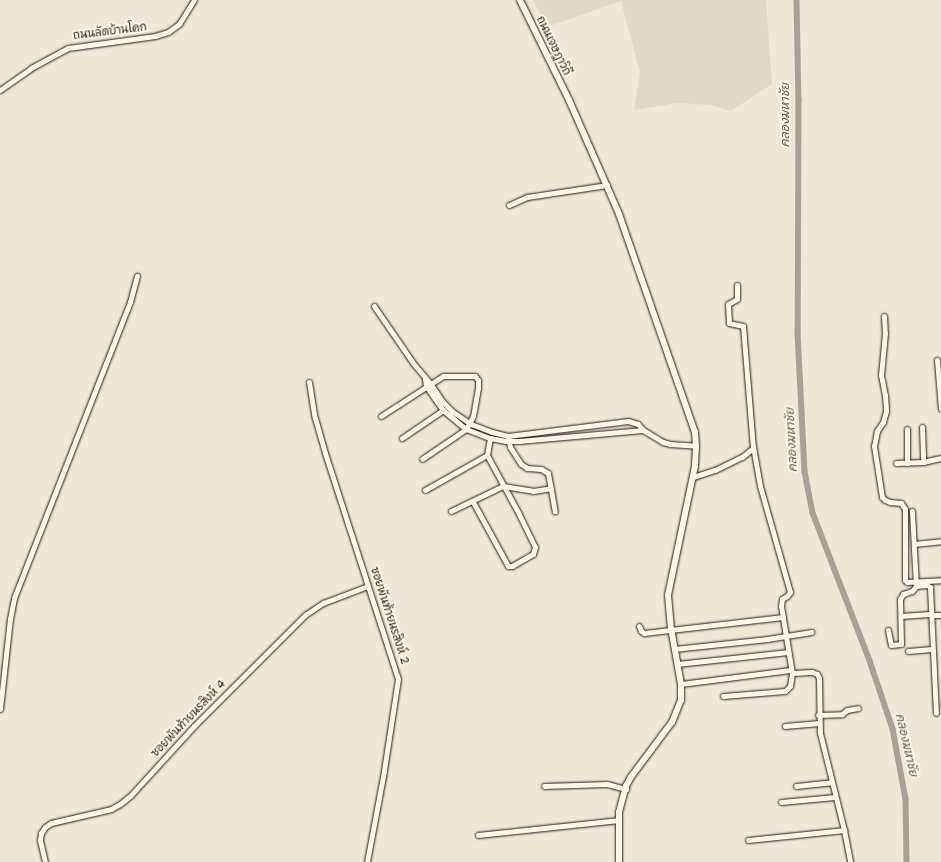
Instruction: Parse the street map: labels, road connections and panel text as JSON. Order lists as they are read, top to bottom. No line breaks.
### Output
{"streets":{"street":["ถนนลัดบ้านโคก","ถนนเจษฎาวิถี","ซอยพันท้ายนรสิงห์ 2","ซอยพันท้ายนรสิงห์ 4"]},"crossings":[["ซอยพันท้ายนรสิงห์ 2","ซอยพันท้ายนรสิงห์ 4"]],"water":["คลองมหาชัย"]}
